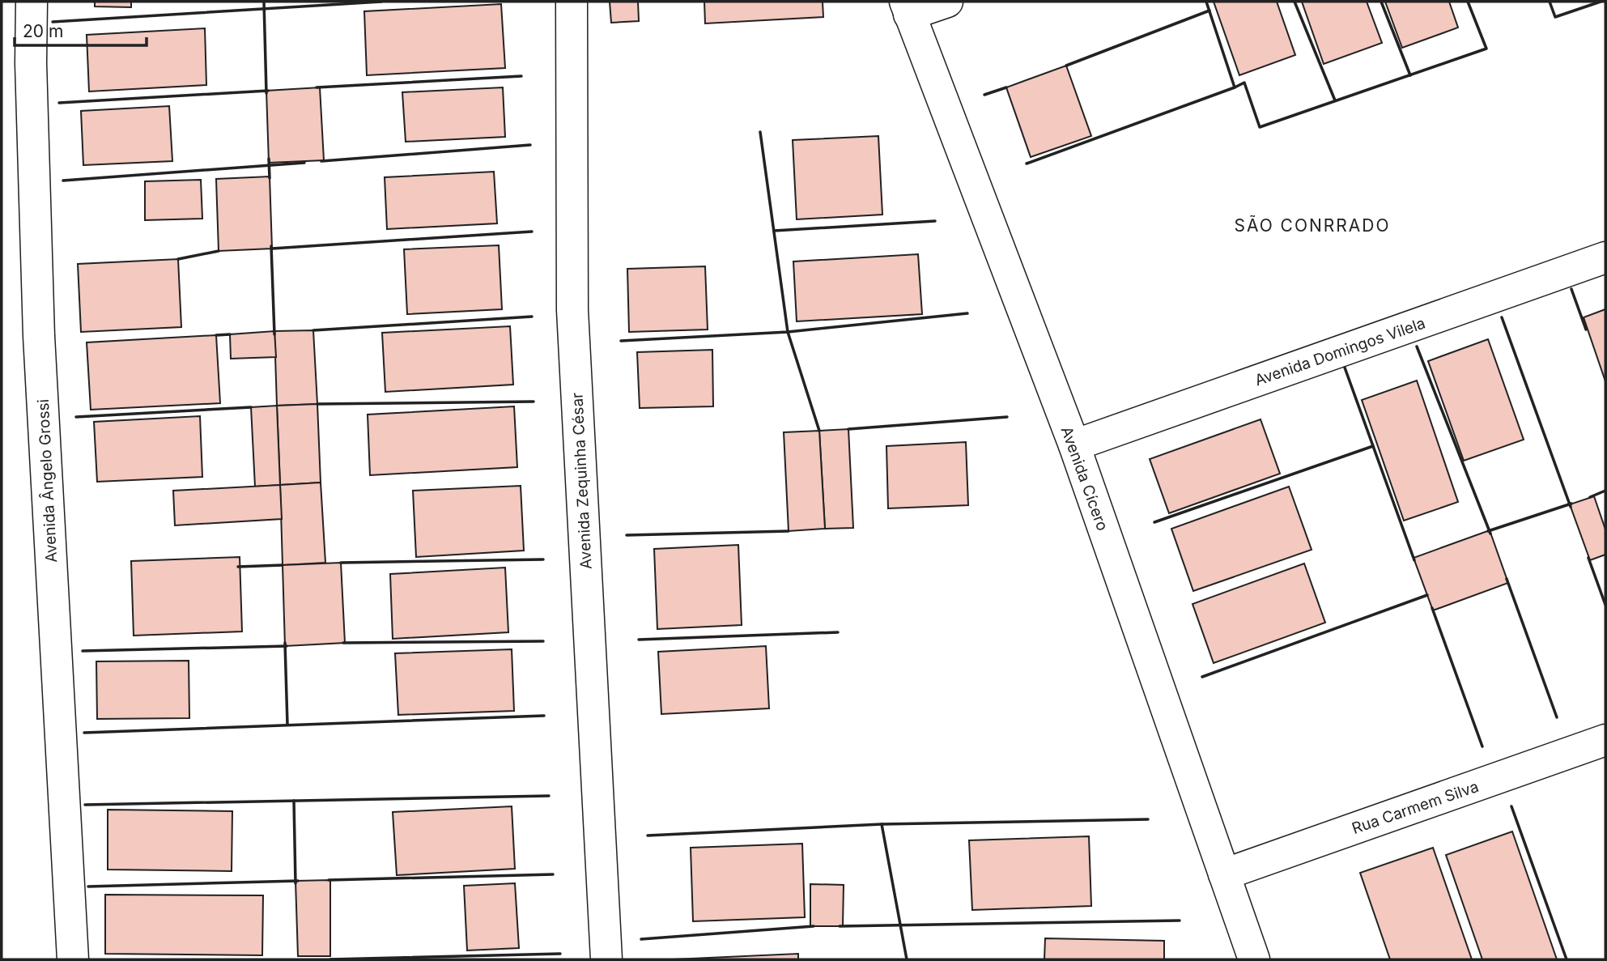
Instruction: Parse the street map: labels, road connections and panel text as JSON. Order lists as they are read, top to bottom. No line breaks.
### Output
{"streets":{"street":["Avenida Domingos Vilela","Avenida Cícero","Avenida Ângelo Grossi","Avenida Zequinha César","Rua Carmem Silva"]},"crossings":[["Avenida Domingos Vilela","Avenida Cícero"],["Avenida Cícero","Rua Carmem Silva"]],"districts":["SÃO CONRRADO"],"scale_bar":"20 m"}
